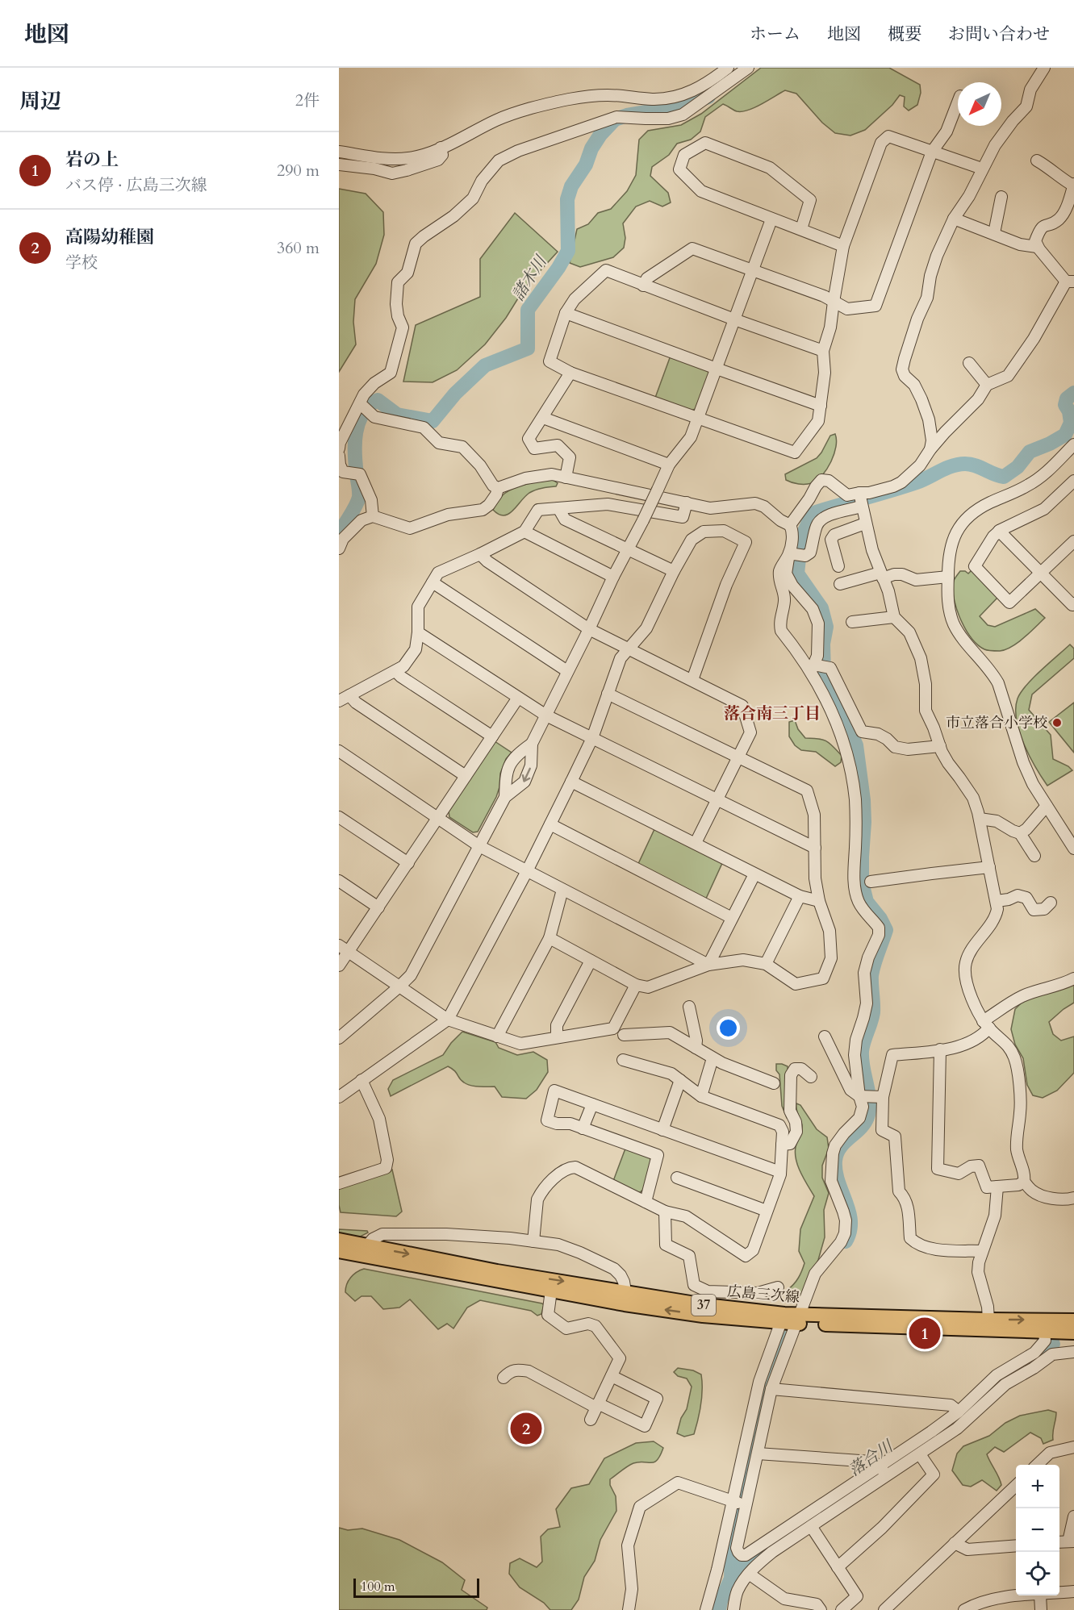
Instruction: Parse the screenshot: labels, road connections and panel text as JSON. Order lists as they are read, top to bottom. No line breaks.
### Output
{"streets":{"main road":["広島三次線","37"]},"districts":["落合南三丁目"],"water":["諸木川","落合川"],"places":["市立落合小学校"],"scale_bar":"100 m","north":"bottom left","page":{"header":"地図","nav":["ホーム","地図","概要","お問い合わせ"],"heading":["周辺","2件"],"list":[{"mark":"1","name":"岩の上","note":"バス停 · 広島三次線","value":"290 m"},{"mark":"2","name":"高陽幼稚園","note":"学校","value":"360 m"}],"pins":["1","2"],"map_buttons":["+","−"],"scale":"100 m"}}
